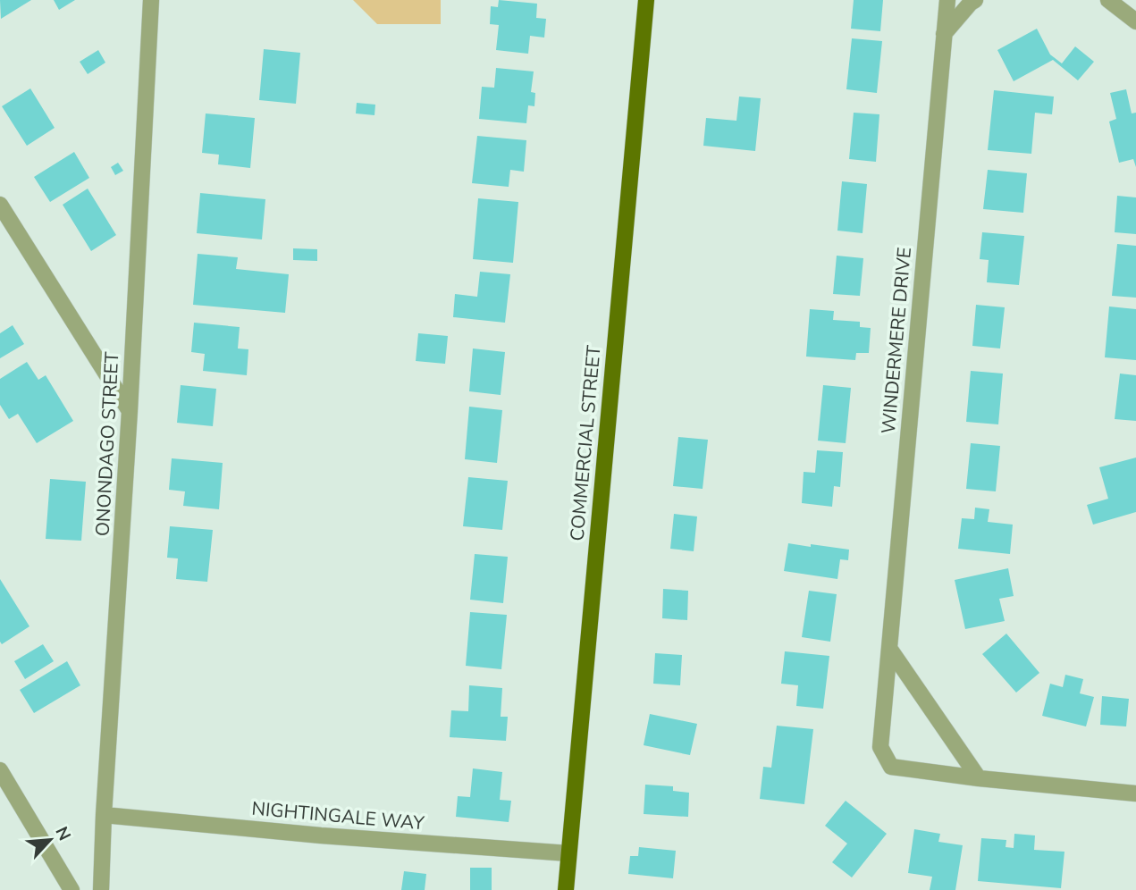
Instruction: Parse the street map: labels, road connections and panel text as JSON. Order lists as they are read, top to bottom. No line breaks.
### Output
{"streets":{"main road":["COMMERCIAL STREET"],"street":["WINDERMERE DRIVE","ONONDAGO STREET","NIGHTINGALE WAY"]},"crossings":[["COMMERCIAL STREET","NIGHTINGALE WAY"],["ONONDAGO STREET","NIGHTINGALE WAY"]],"north":"top right"}
